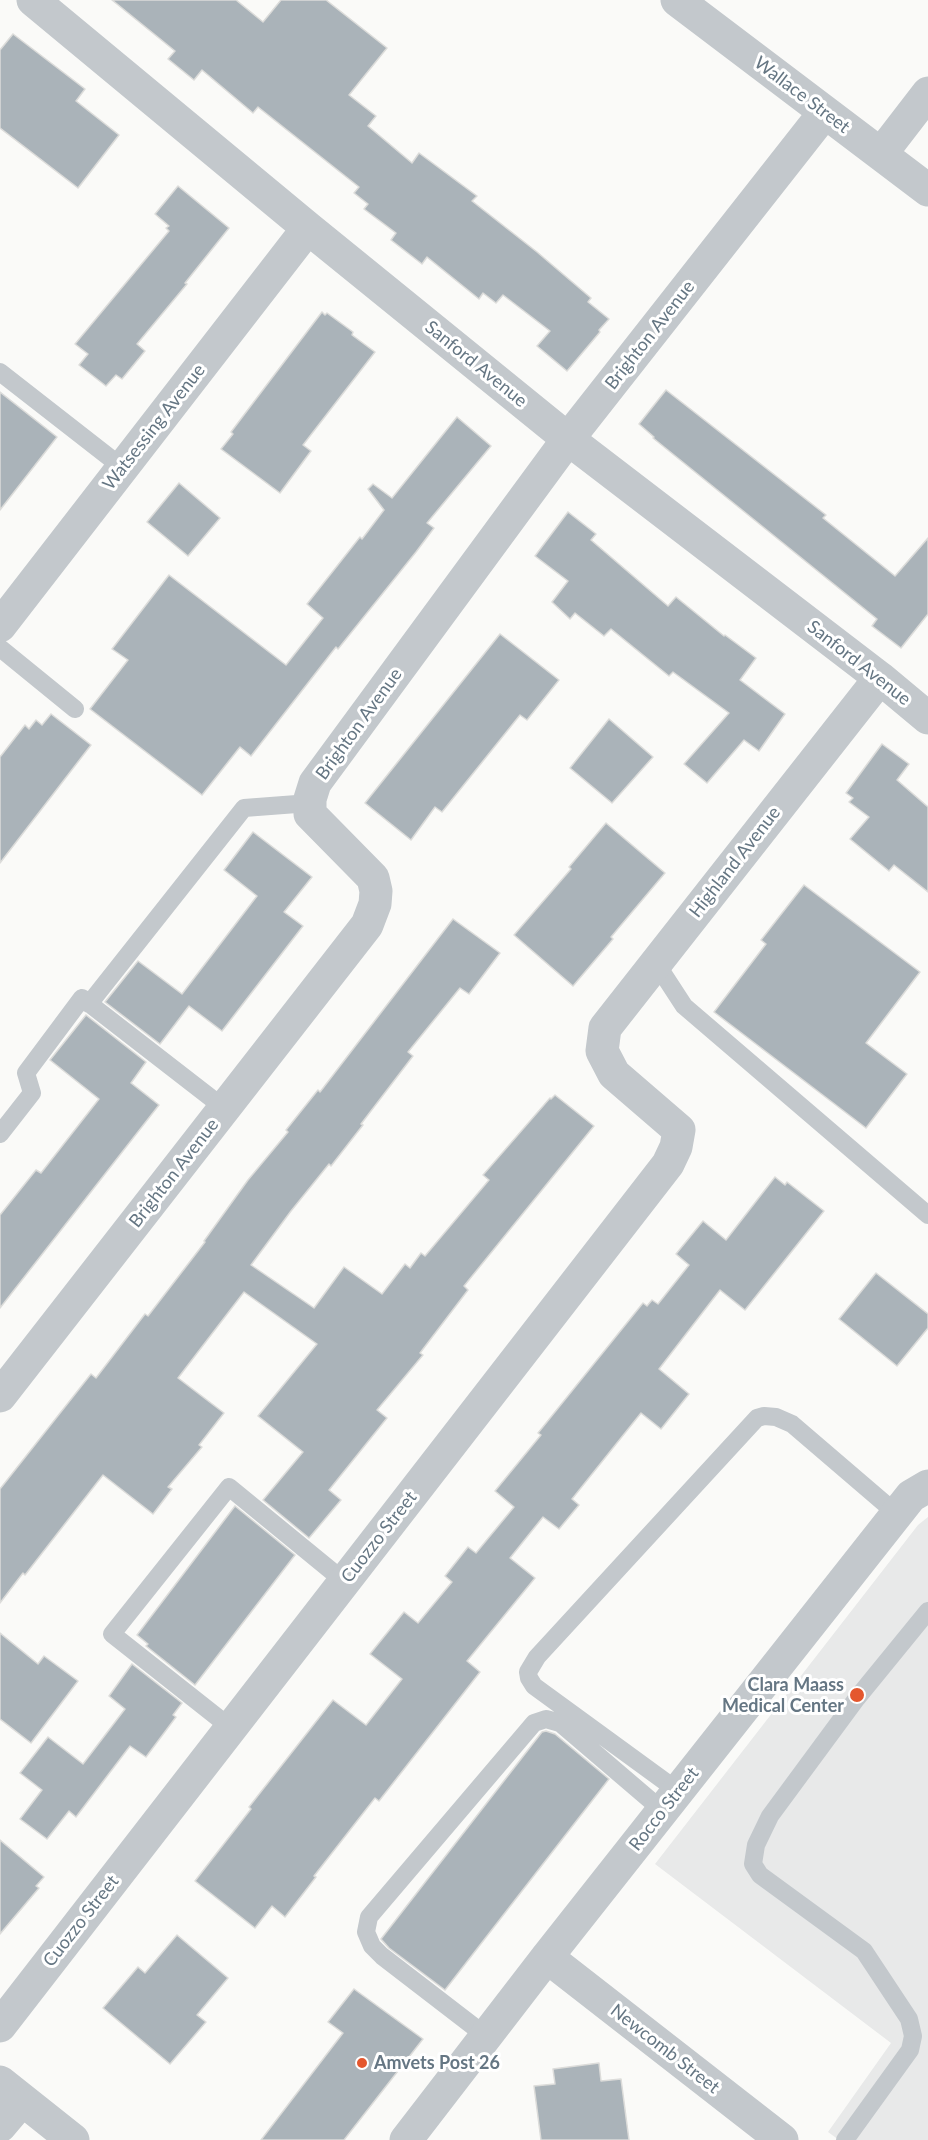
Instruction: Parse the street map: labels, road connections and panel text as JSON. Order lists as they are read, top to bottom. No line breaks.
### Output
{"streets":{"street":["Wallace Street","Brighton Avenue","Sanford Avenue","Watsessing Avenue","Highland Avenue","Cuozzo Street","Rocco Street","Newcomb Street"]},"crossings":[["Wallace Street","Brighton Avenue"],["Brighton Avenue","Sanford Avenue"],["Sanford Avenue","Watsessing Avenue"],["Sanford Avenue","Highland Avenue"],["Highland Avenue","Cuozzo Street"],["Rocco Street","Newcomb Street"]],"places":["Clara Maass Medical Center","Amvets Post 26"]}
